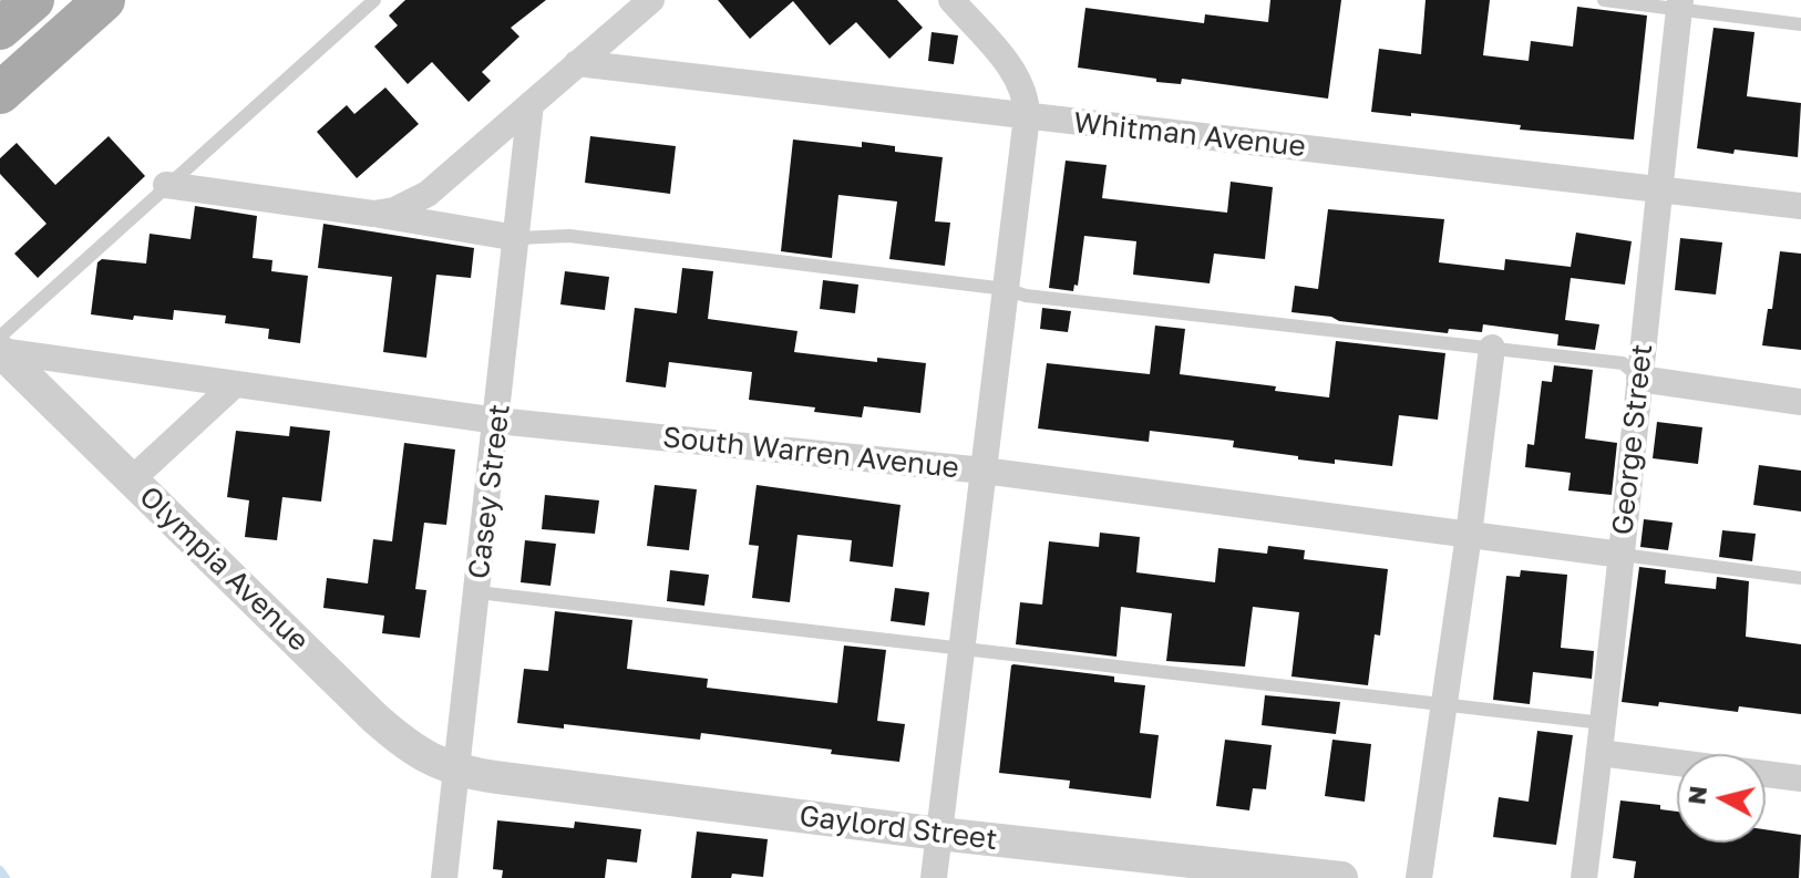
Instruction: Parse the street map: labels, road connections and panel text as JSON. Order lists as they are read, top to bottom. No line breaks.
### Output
{"streets":{"street":["Whitman Avenue","George Street","South Warren Avenue","Casey Street","Olympia Avenue","Gaylord Street"]},"crossings":[["Whitman Avenue","George Street"],["George Street","South Warren Avenue"],["South Warren Avenue","Casey Street"],["South Warren Avenue","Olympia Avenue"],["Casey Street","Olympia Avenue"],["Casey Street","Gaylord Street"],["Olympia Avenue","Gaylord Street"]],"north":"left"}
